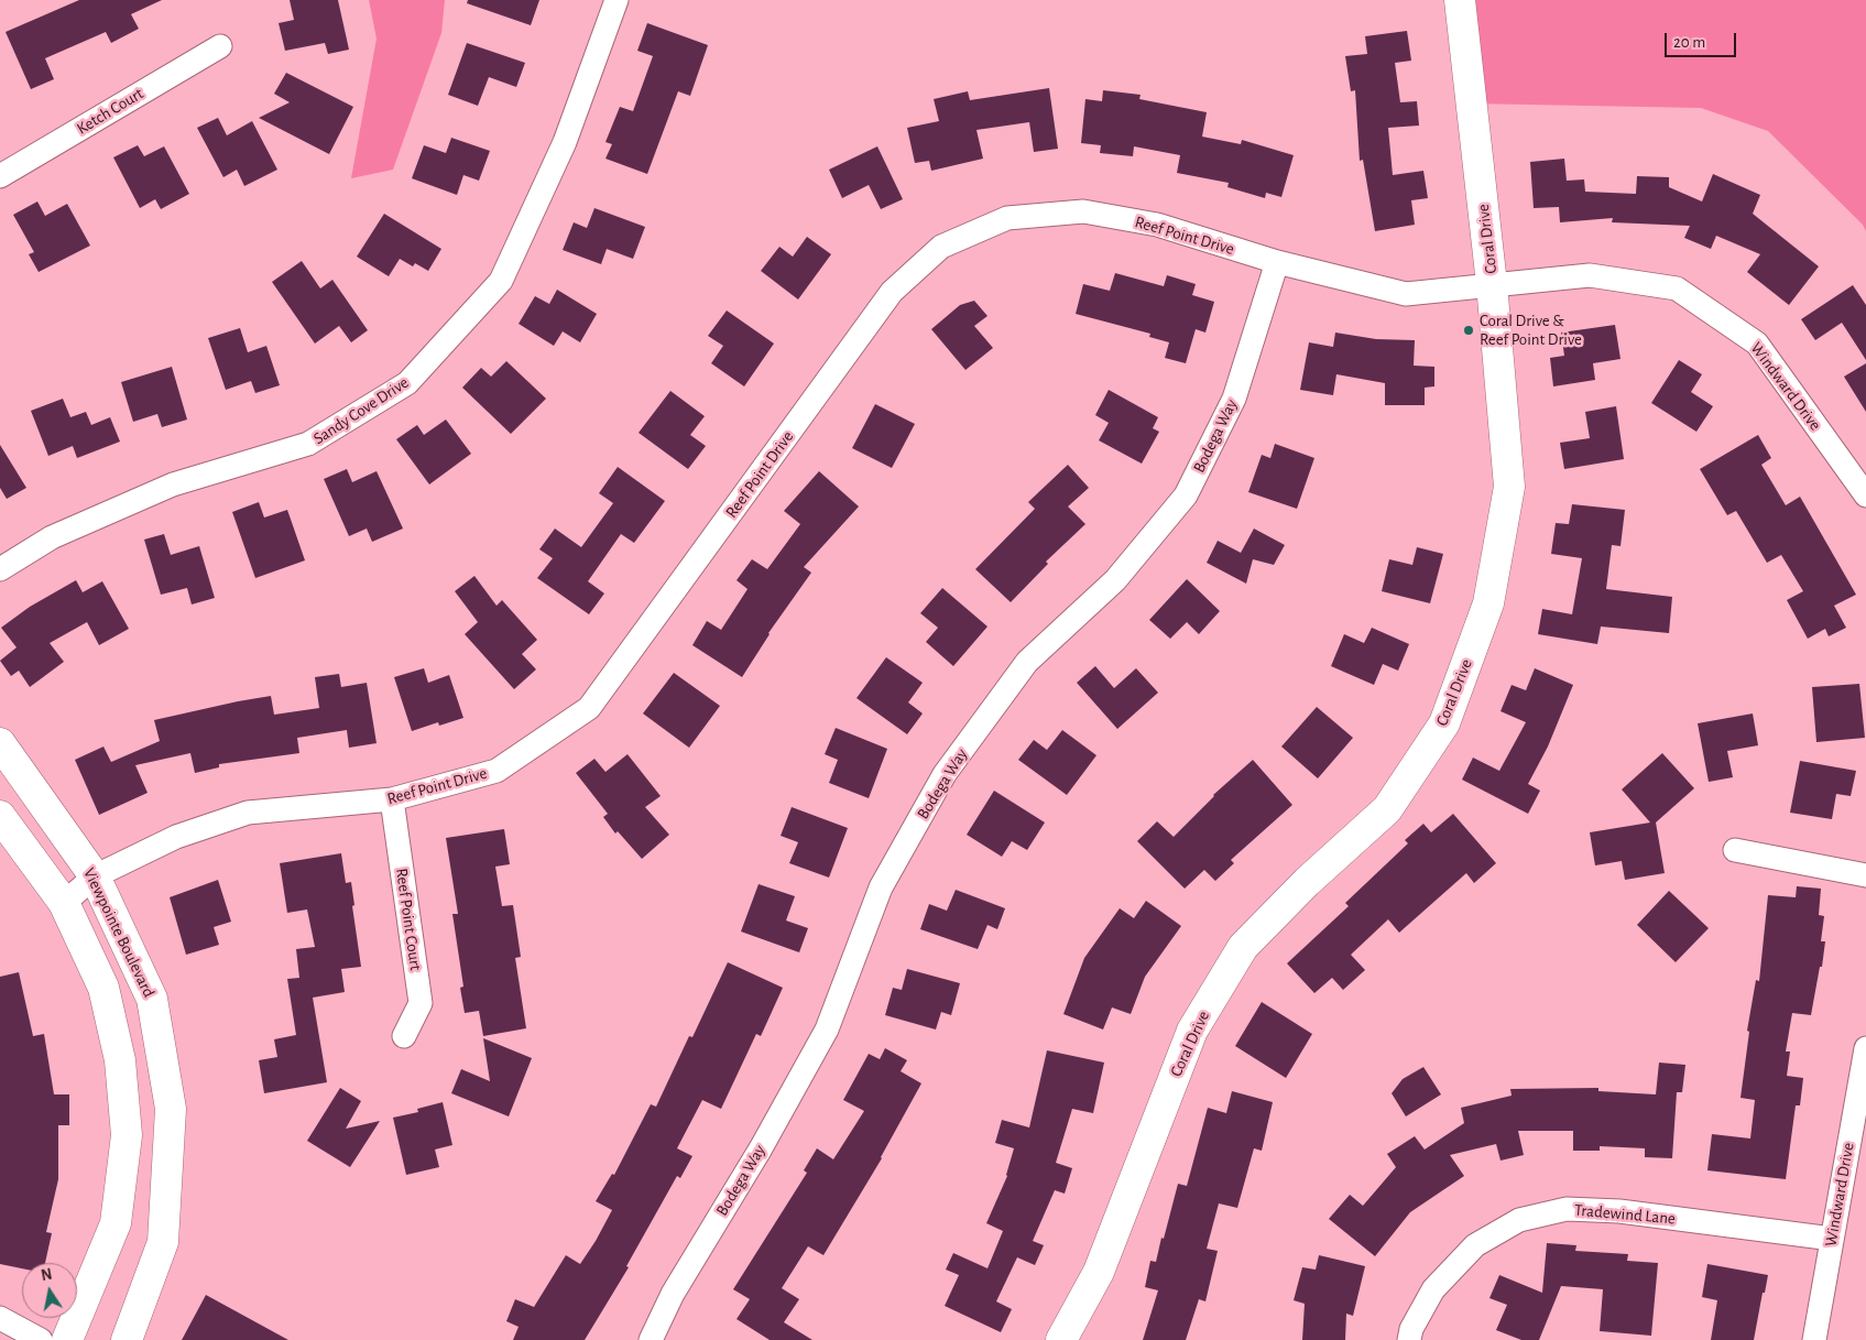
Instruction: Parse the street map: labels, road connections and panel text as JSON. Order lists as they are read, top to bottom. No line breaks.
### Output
{"streets":{"street":["Ketch Court","Reef Point Drive","Coral Drive","Windward Drive","Sandy Cove Drive","Bodega Way","Reef Point Court","Viewpointe Boulevard","Tradewind Lane"]},"crossings":[["Reef Point Drive","Coral Drive"],["Reef Point Drive","Windward Drive"],["Reef Point Drive","Bodega Way"],["Reef Point Drive","Reef Point Court"],["Reef Point Drive","Viewpointe Boulevard"],["Coral Drive","Windward Drive"],["Windward Drive","Tradewind Lane"]],"places":["Coral Drive & Reef Point Drive"],"scale_bar":"20 m","north":"top"}
